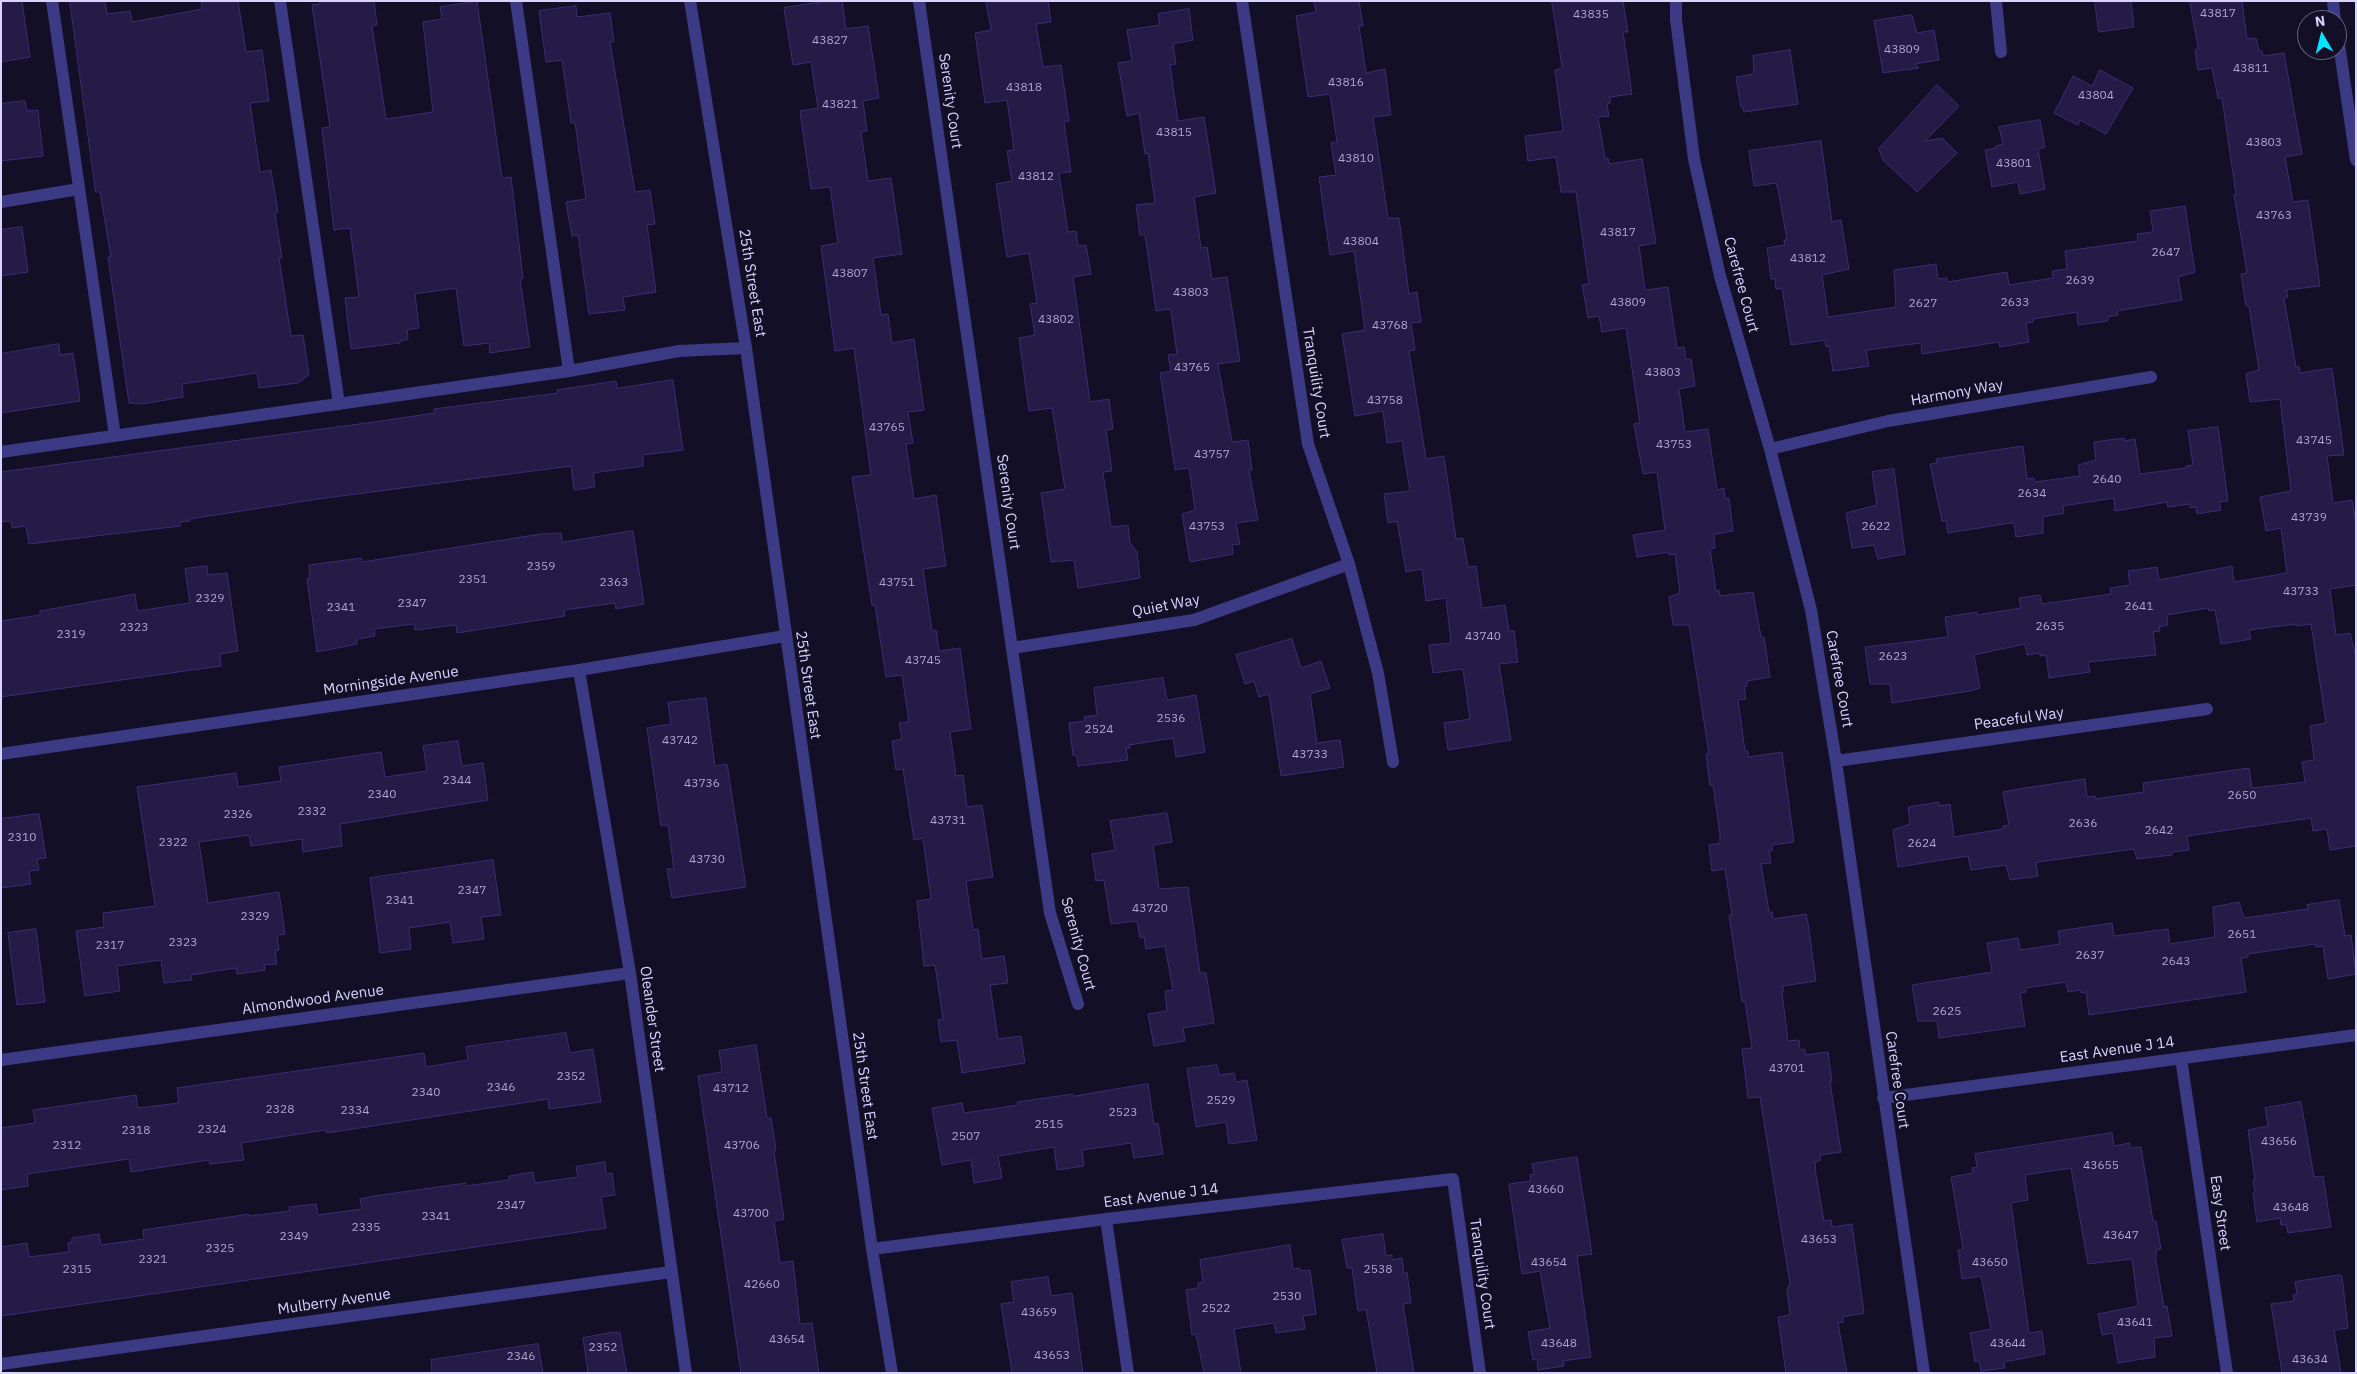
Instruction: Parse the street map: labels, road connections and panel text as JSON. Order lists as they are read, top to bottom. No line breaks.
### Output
{"streets":{"street":["Serenity Court","25th Street East","Carefree Court","Tranquility Court","Harmony Way","Quiet Way","Morningside Avenue","Peaceful Way","Almondwood Avenue","Oleander Street","East Avenue J 14","Easy Street","Mulberry Avenue"]},"crossings":[["Serenity Court","Quiet Way"],["25th Street East","Morningside Avenue"],["25th Street East","East Avenue J 14"],["Carefree Court","Harmony Way"],["Carefree Court","Peaceful Way"],["Carefree Court","East Avenue J 14"],["Tranquility Court","Quiet Way"],["Tranquility Court","East Avenue J 14"],["Morningside Avenue","Oleander Street"],["Almondwood Avenue","Oleander Street"],["Oleander Street","Mulberry Avenue"],["East Avenue J 14","Easy Street"]],"house_numbers":["43817","43835","43827","43809","43811","43816","43818","43804","43821","43815","43803","43810","43801","43812","43763","43817","43804","2647","43812","43807","2639","43803","43809","2633","2627","43802","43768","43765","43803","43758","43765","43745","43753","43757","2640","2634","43739","43753","2622","2359","2351","2363","43751","43733","2329","2347","2641","2341","2635","2323","2319","43740","2623","43745","2536","2524","43742","43733","2344","43736","2340","2650","2332","2326","43731","2636","2642","2310","2322","2624","43730","2347","2341","43720","2329","2651","2323","2317","2637","2643","2625","43701","2352","2346","43712","2340","2529","2328","2334","2523","2515","2324","2318","2507","43656","2312","43706","43655","43660","2347","43648","43700","2341","2335","43647","2349","43653","2325","2321","43654","43650","2315","2538","42660","2530","2522","43659","43641","43654","43648","43644","2352","43653","2346","43634"],"north":"top"}
